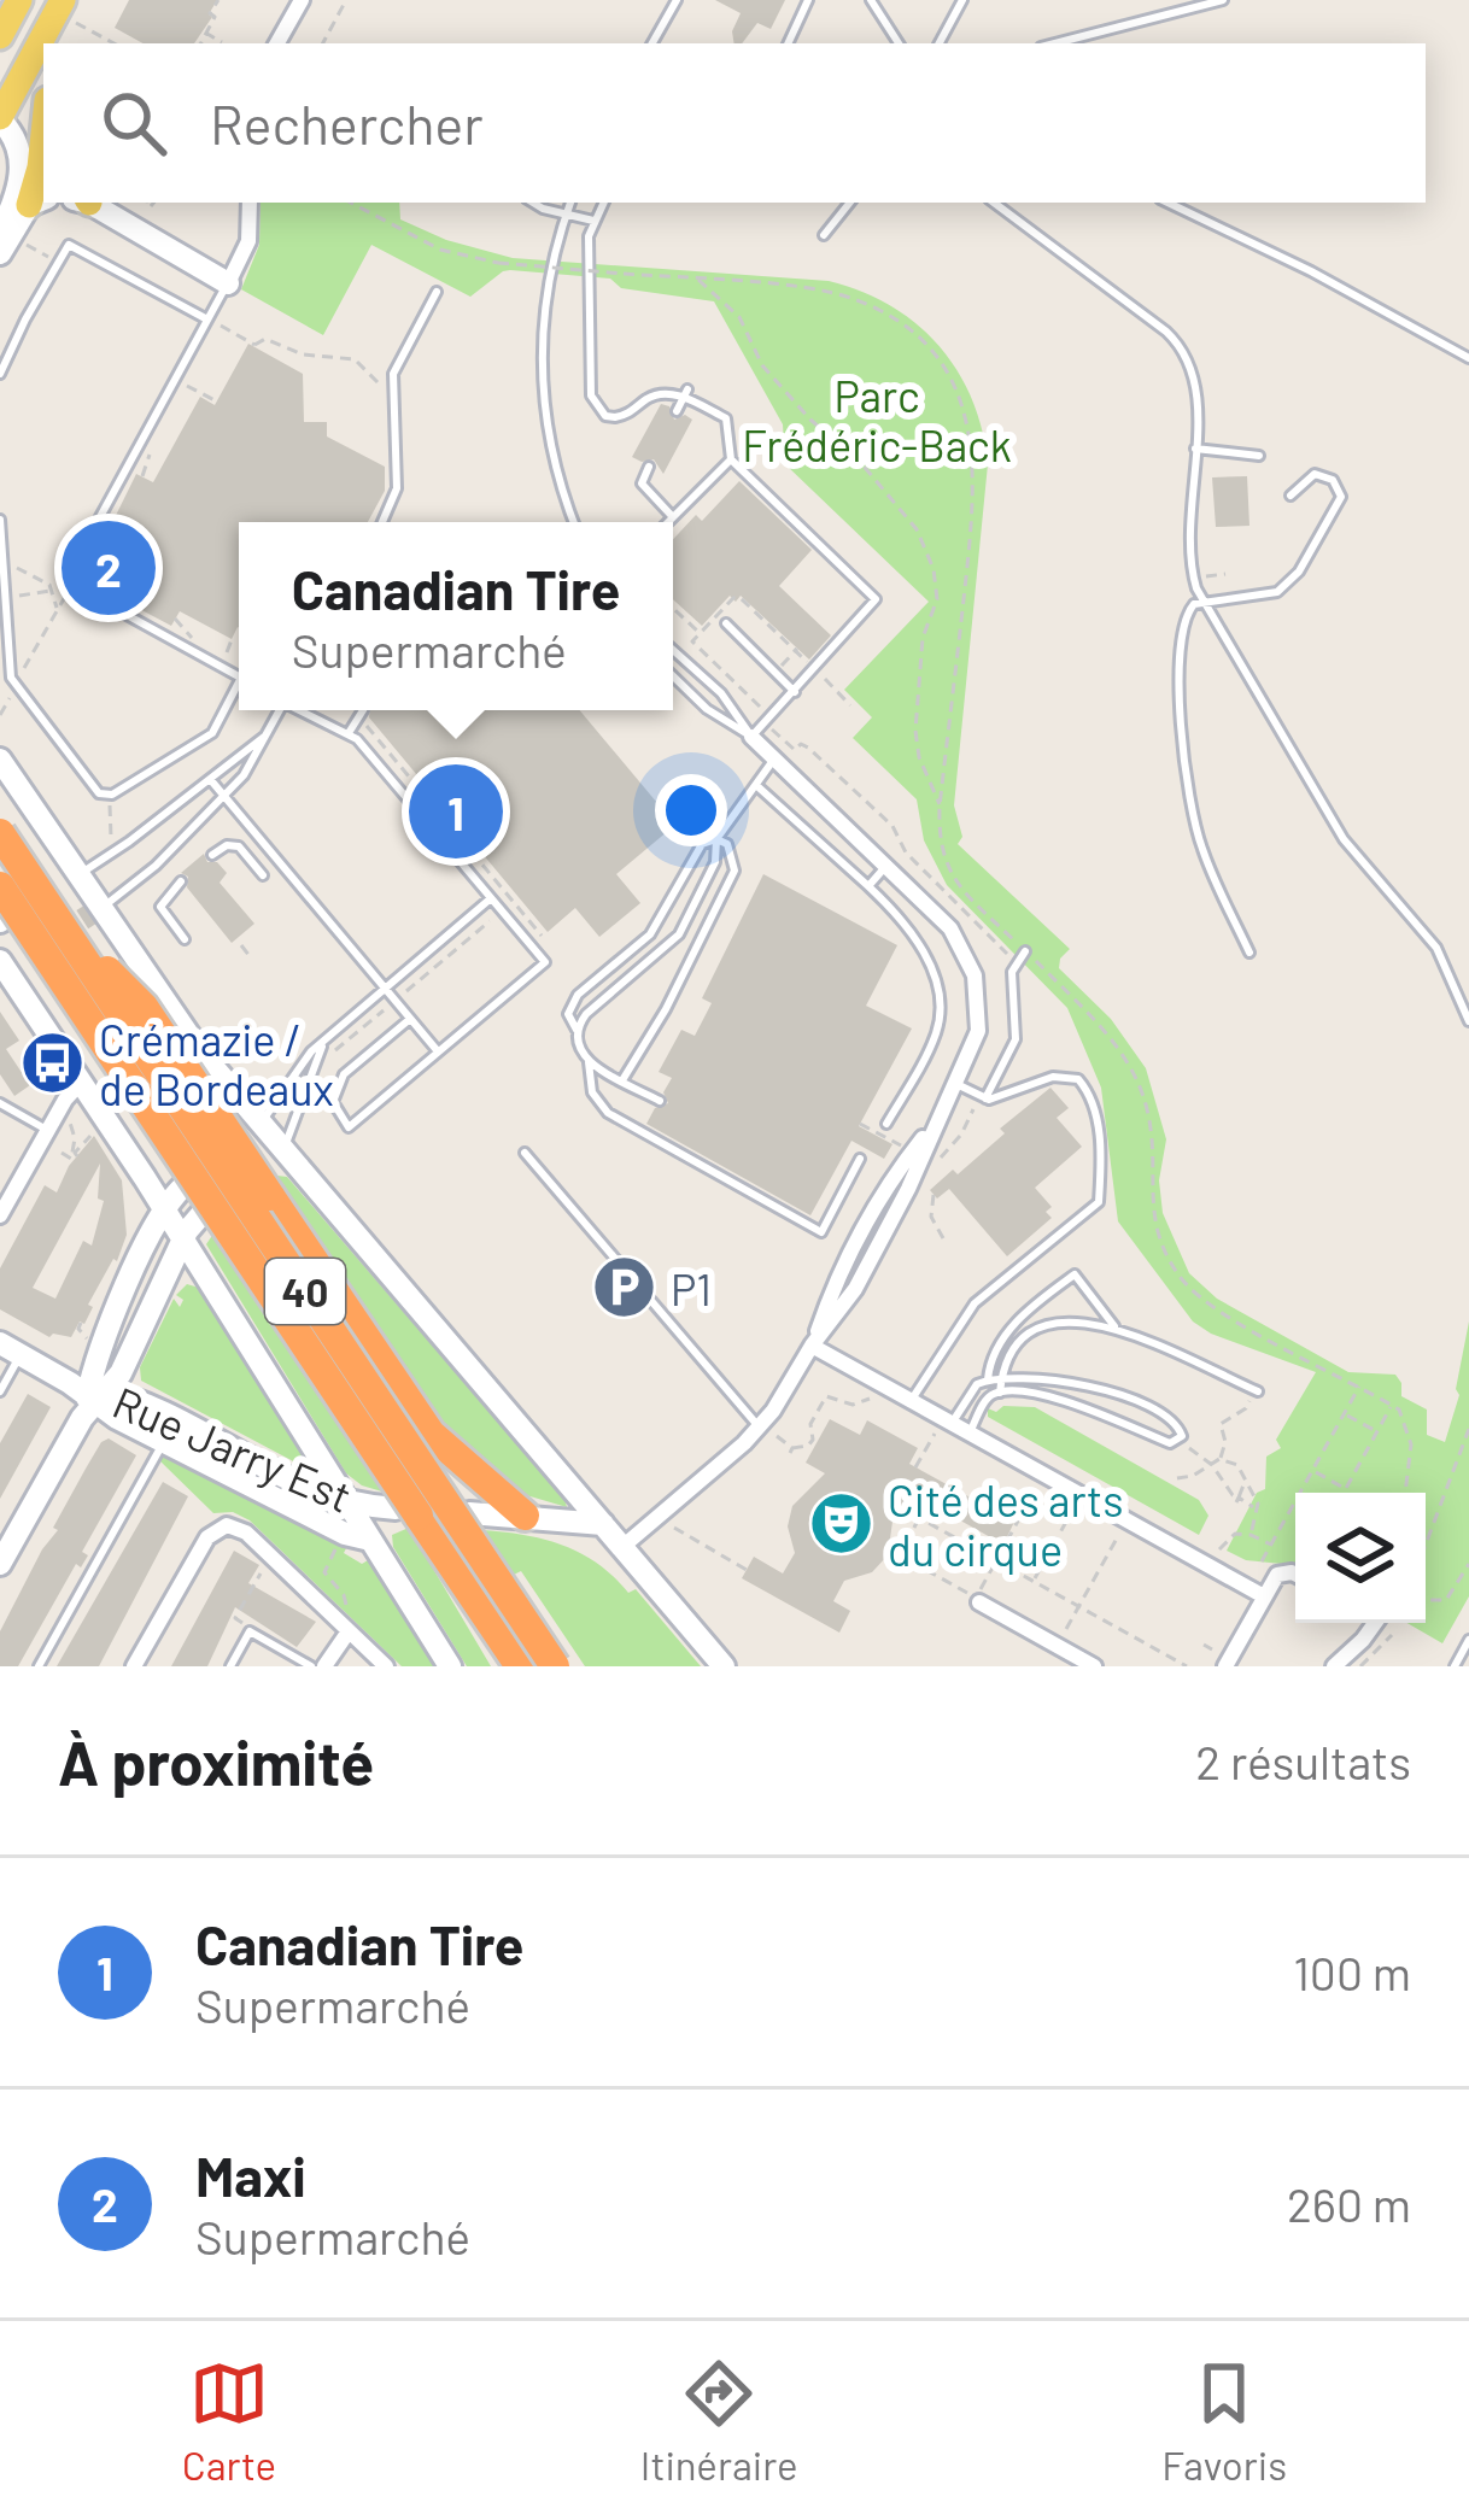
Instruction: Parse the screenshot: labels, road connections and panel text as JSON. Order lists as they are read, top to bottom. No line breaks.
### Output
{"streets":{"highway":["40"],"main road":["Rue Jarry Est"]},"parks":["Parc Frédéric-Back"],"places":{"bus stop":["Crémazie / de Bordeaux"],"parking":["P1"],"theatre":["Cité des arts du cirque"]},"page":{"search":"Rechercher","pins":["2","1"],"popup":["Canadian Tire","Supermarché"],"heading":["À proximité","2 résultats"],"list":[{"mark":"1","name":"Canadian Tire","note":"Supermarché","value":"100 m"},{"mark":"2","name":"Maxi","note":"Supermarché","value":"260 m"}],"nav":["Carte","Itinéraire","Favoris"]}}
